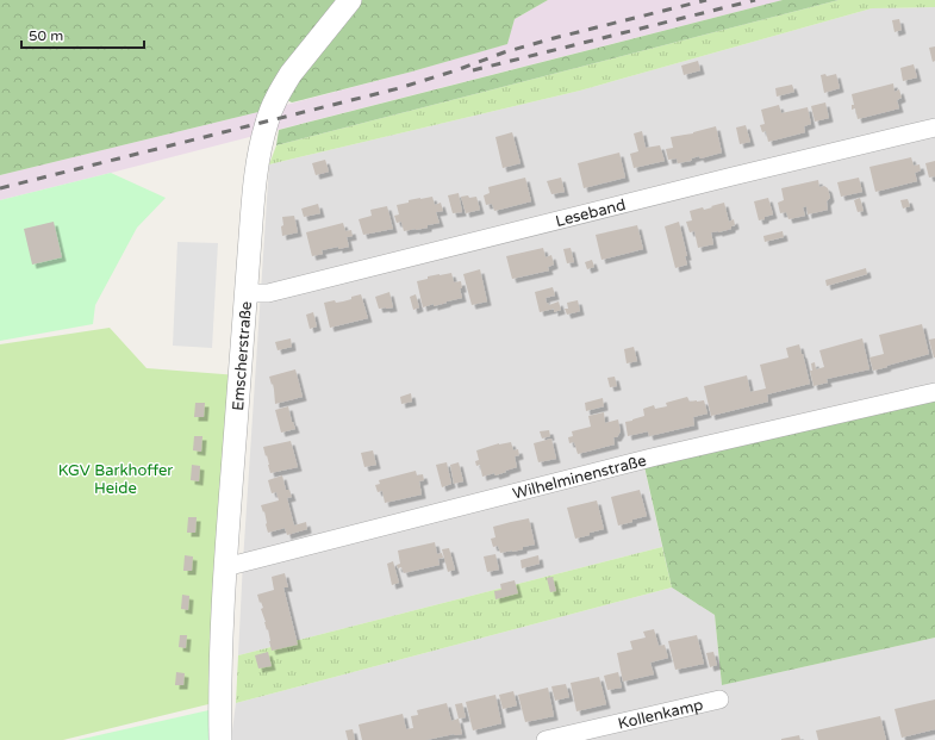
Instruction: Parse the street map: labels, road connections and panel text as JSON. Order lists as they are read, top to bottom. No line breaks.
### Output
{"streets":{"street":["Leseband","Emscherstraße","Wilhelminenstraße","Kollenkamp"]},"crossings":[["Leseband","Emscherstraße"],["Emscherstraße","Wilhelminenstraße"]],"parks":["KGV Barkhoffer Heide"],"scale_bar":"50 m"}
